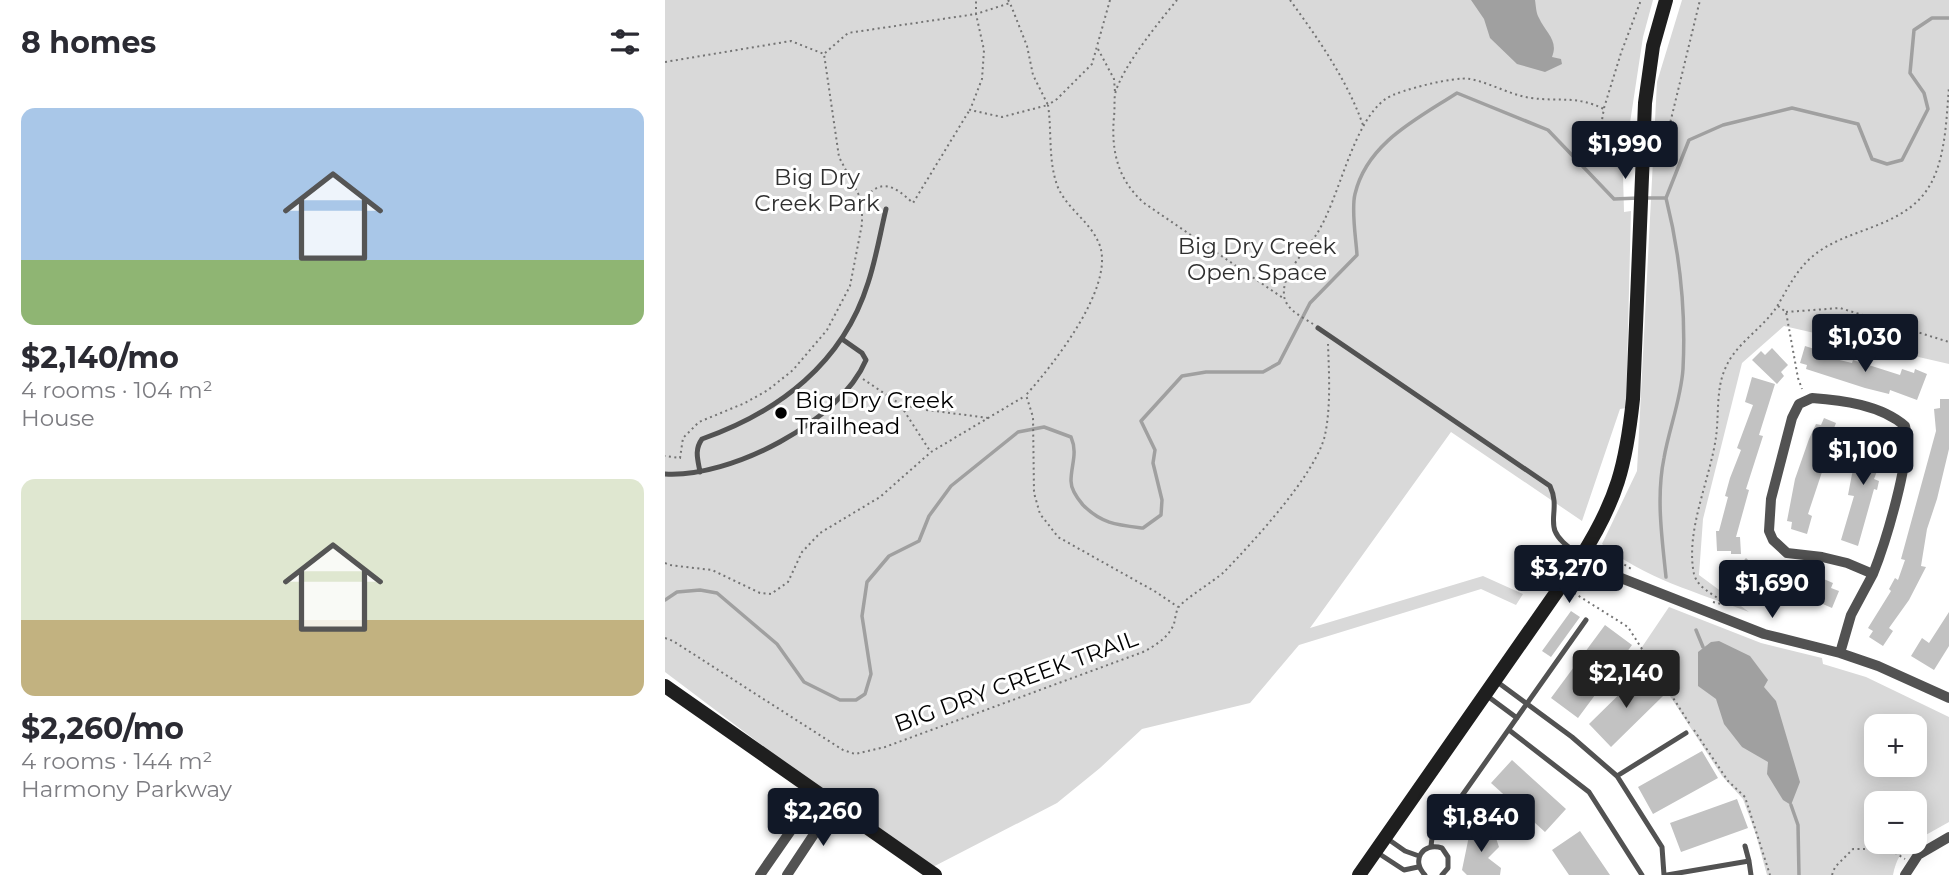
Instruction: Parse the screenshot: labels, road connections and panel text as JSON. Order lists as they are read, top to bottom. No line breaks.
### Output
{"streets":{"path":["BIG DRY CREEK TRAIL"]},"parks":["Big Dry Creek Park","Big Dry Creek Open Space"],"places":["Big Dry Creek Trailhead"],"page":{"heading":"8 homes","list":[{"name":"$2,140/mo","note":"4 rooms · 104 m² · House"},{"name":"$2,260/mo","note":"4 rooms · 144 m² · Harmony Parkway"}],"price":["$1,990","$1,030","$1,100","$3,270","$1,690","$2,140","$2,260","$1,840"],"map_buttons":["+","−"]}}
